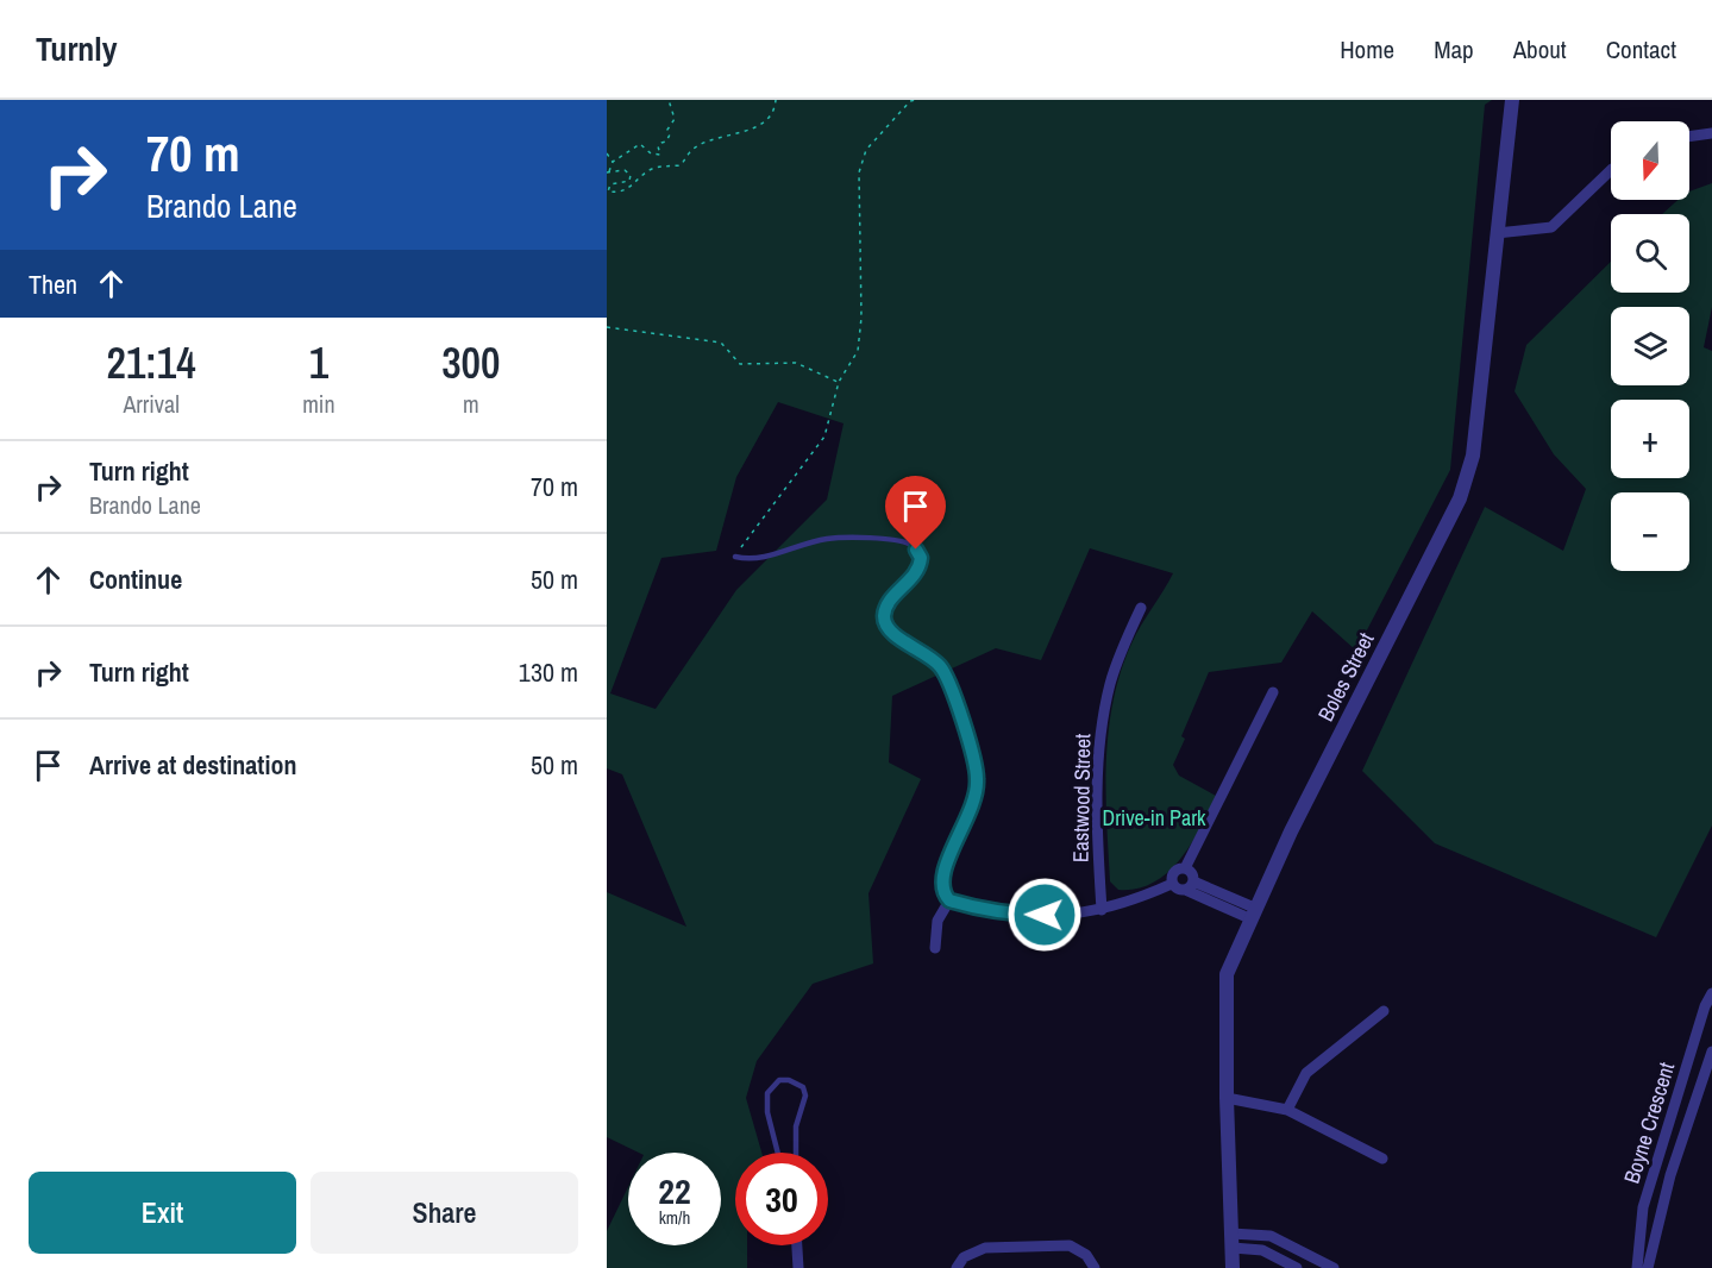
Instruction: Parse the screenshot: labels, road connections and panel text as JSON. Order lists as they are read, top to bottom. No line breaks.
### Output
{"streets":{"street":["Boles Street","Eastwood Street","Boyne Crescent"]},"parks":["Drive-in Park"],"north":"bottom","page":{"header":"Turnly","nav":["Home","Map","About","Contact"],"turn":["70 m","Brando Lane"],"map_buttons":["+","−"],"then":"Then","eta":["21:14","Arrival","1","min","300","m"],"list":[{"name":"Turn right","note":"Brando Lane","value":"70 m"},{"name":"Continue","value":"50 m"},{"name":"Turn right","value":"130 m"},{"name":"Arrive at destination","value":"50 m"}],"speed":"22 km/h","limit":"30","buttons":["Exit","Share"]}}
